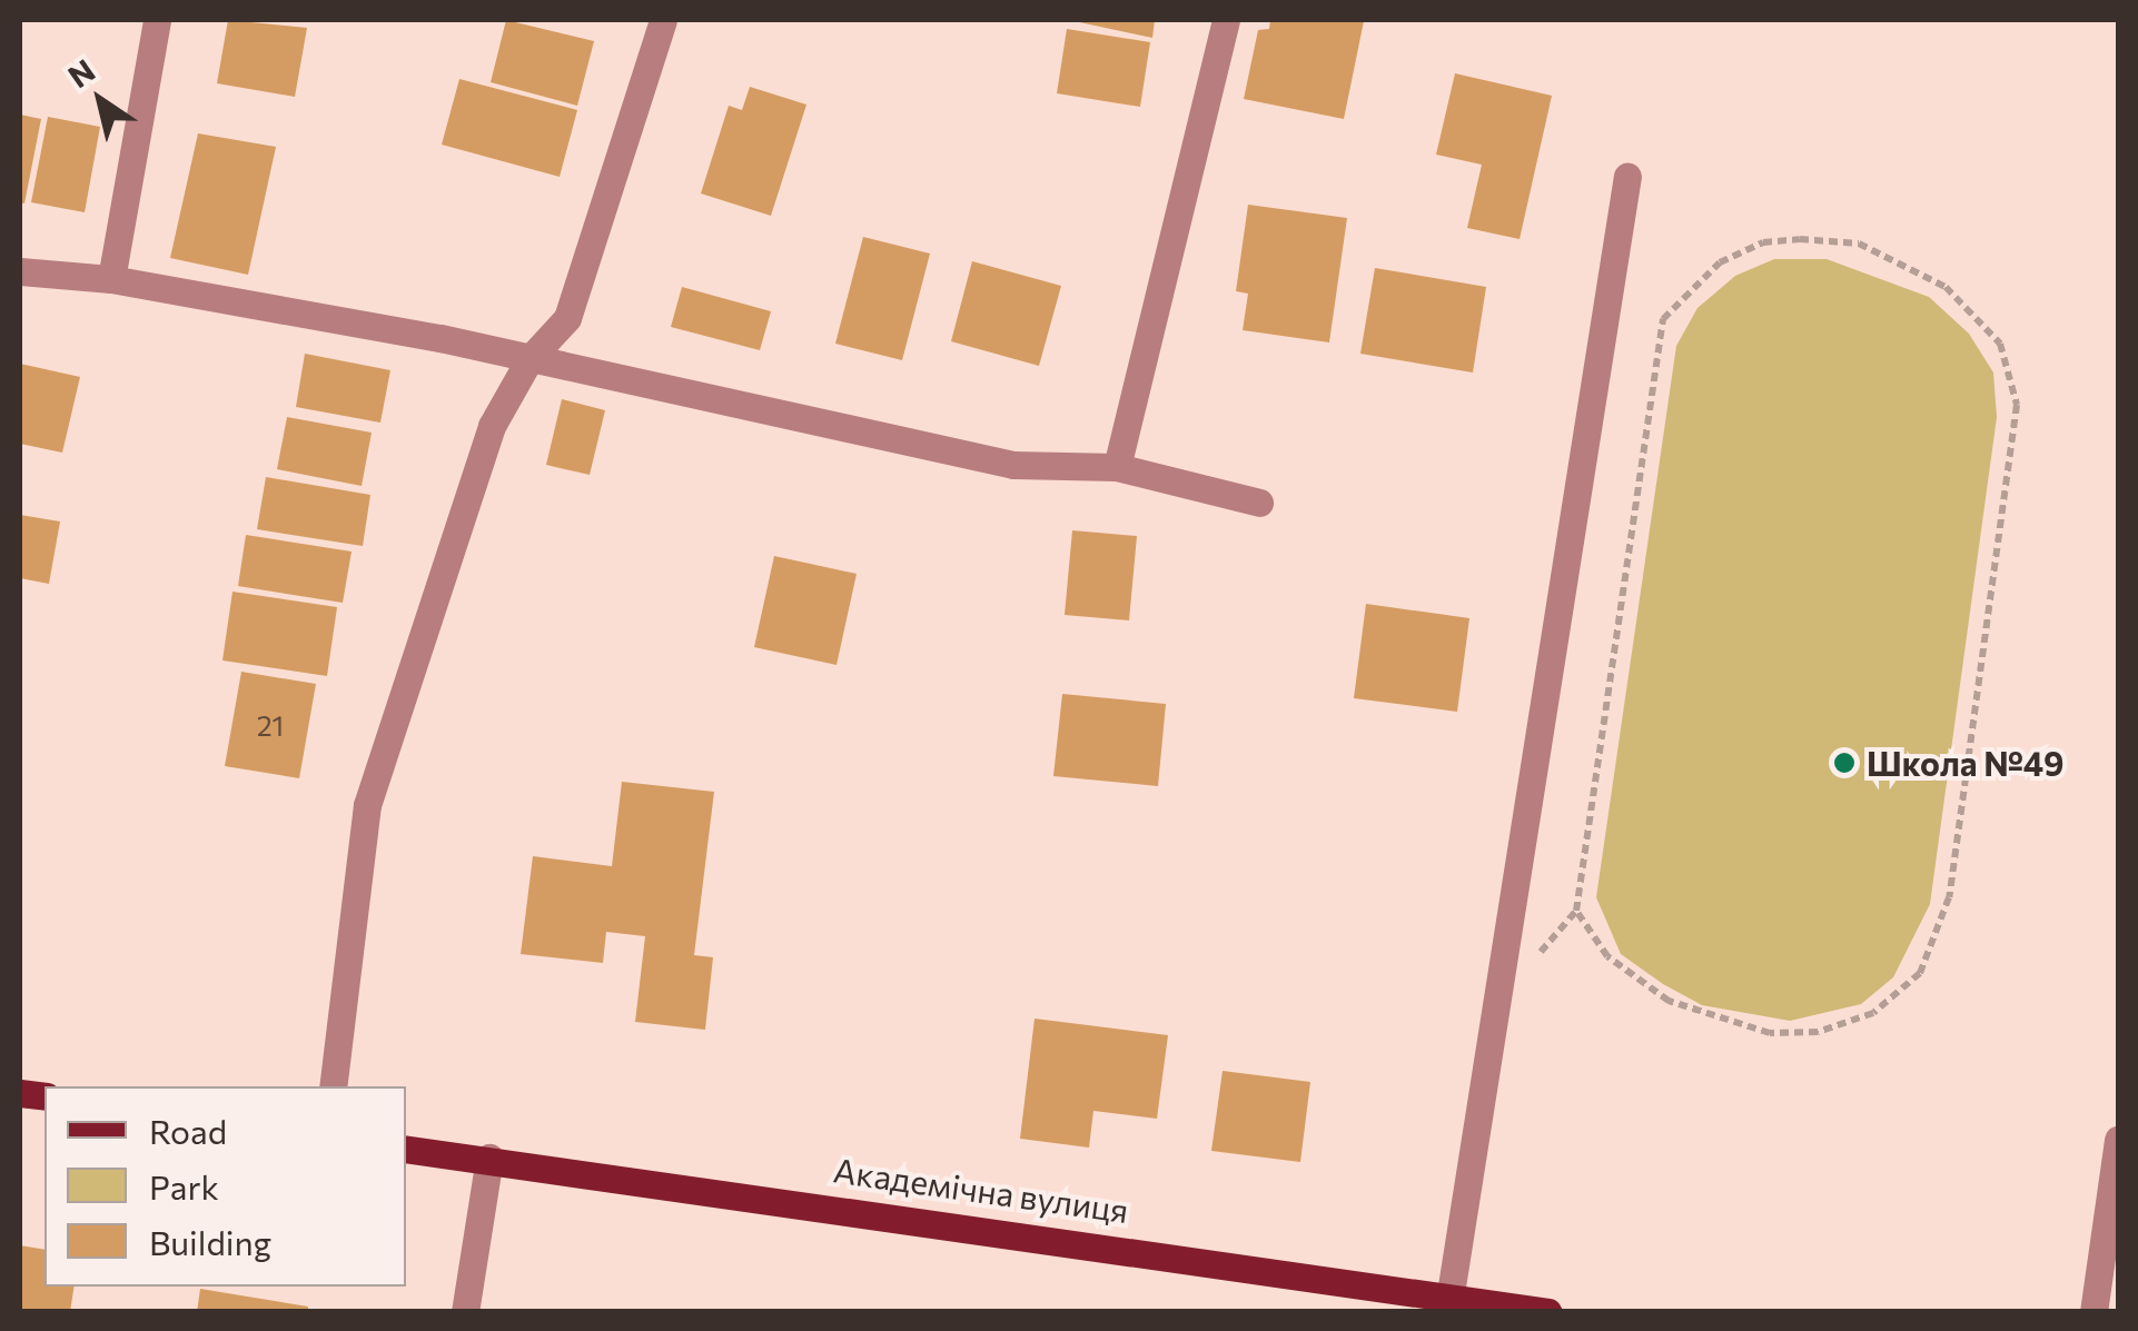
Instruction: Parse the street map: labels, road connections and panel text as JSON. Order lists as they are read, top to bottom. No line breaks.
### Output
{"streets":{"main road":["Академічна вулиця"]},"places":["Школа №49"],"house_numbers":["21"],"legend":["Road","Park","Building"],"north":"top left"}
